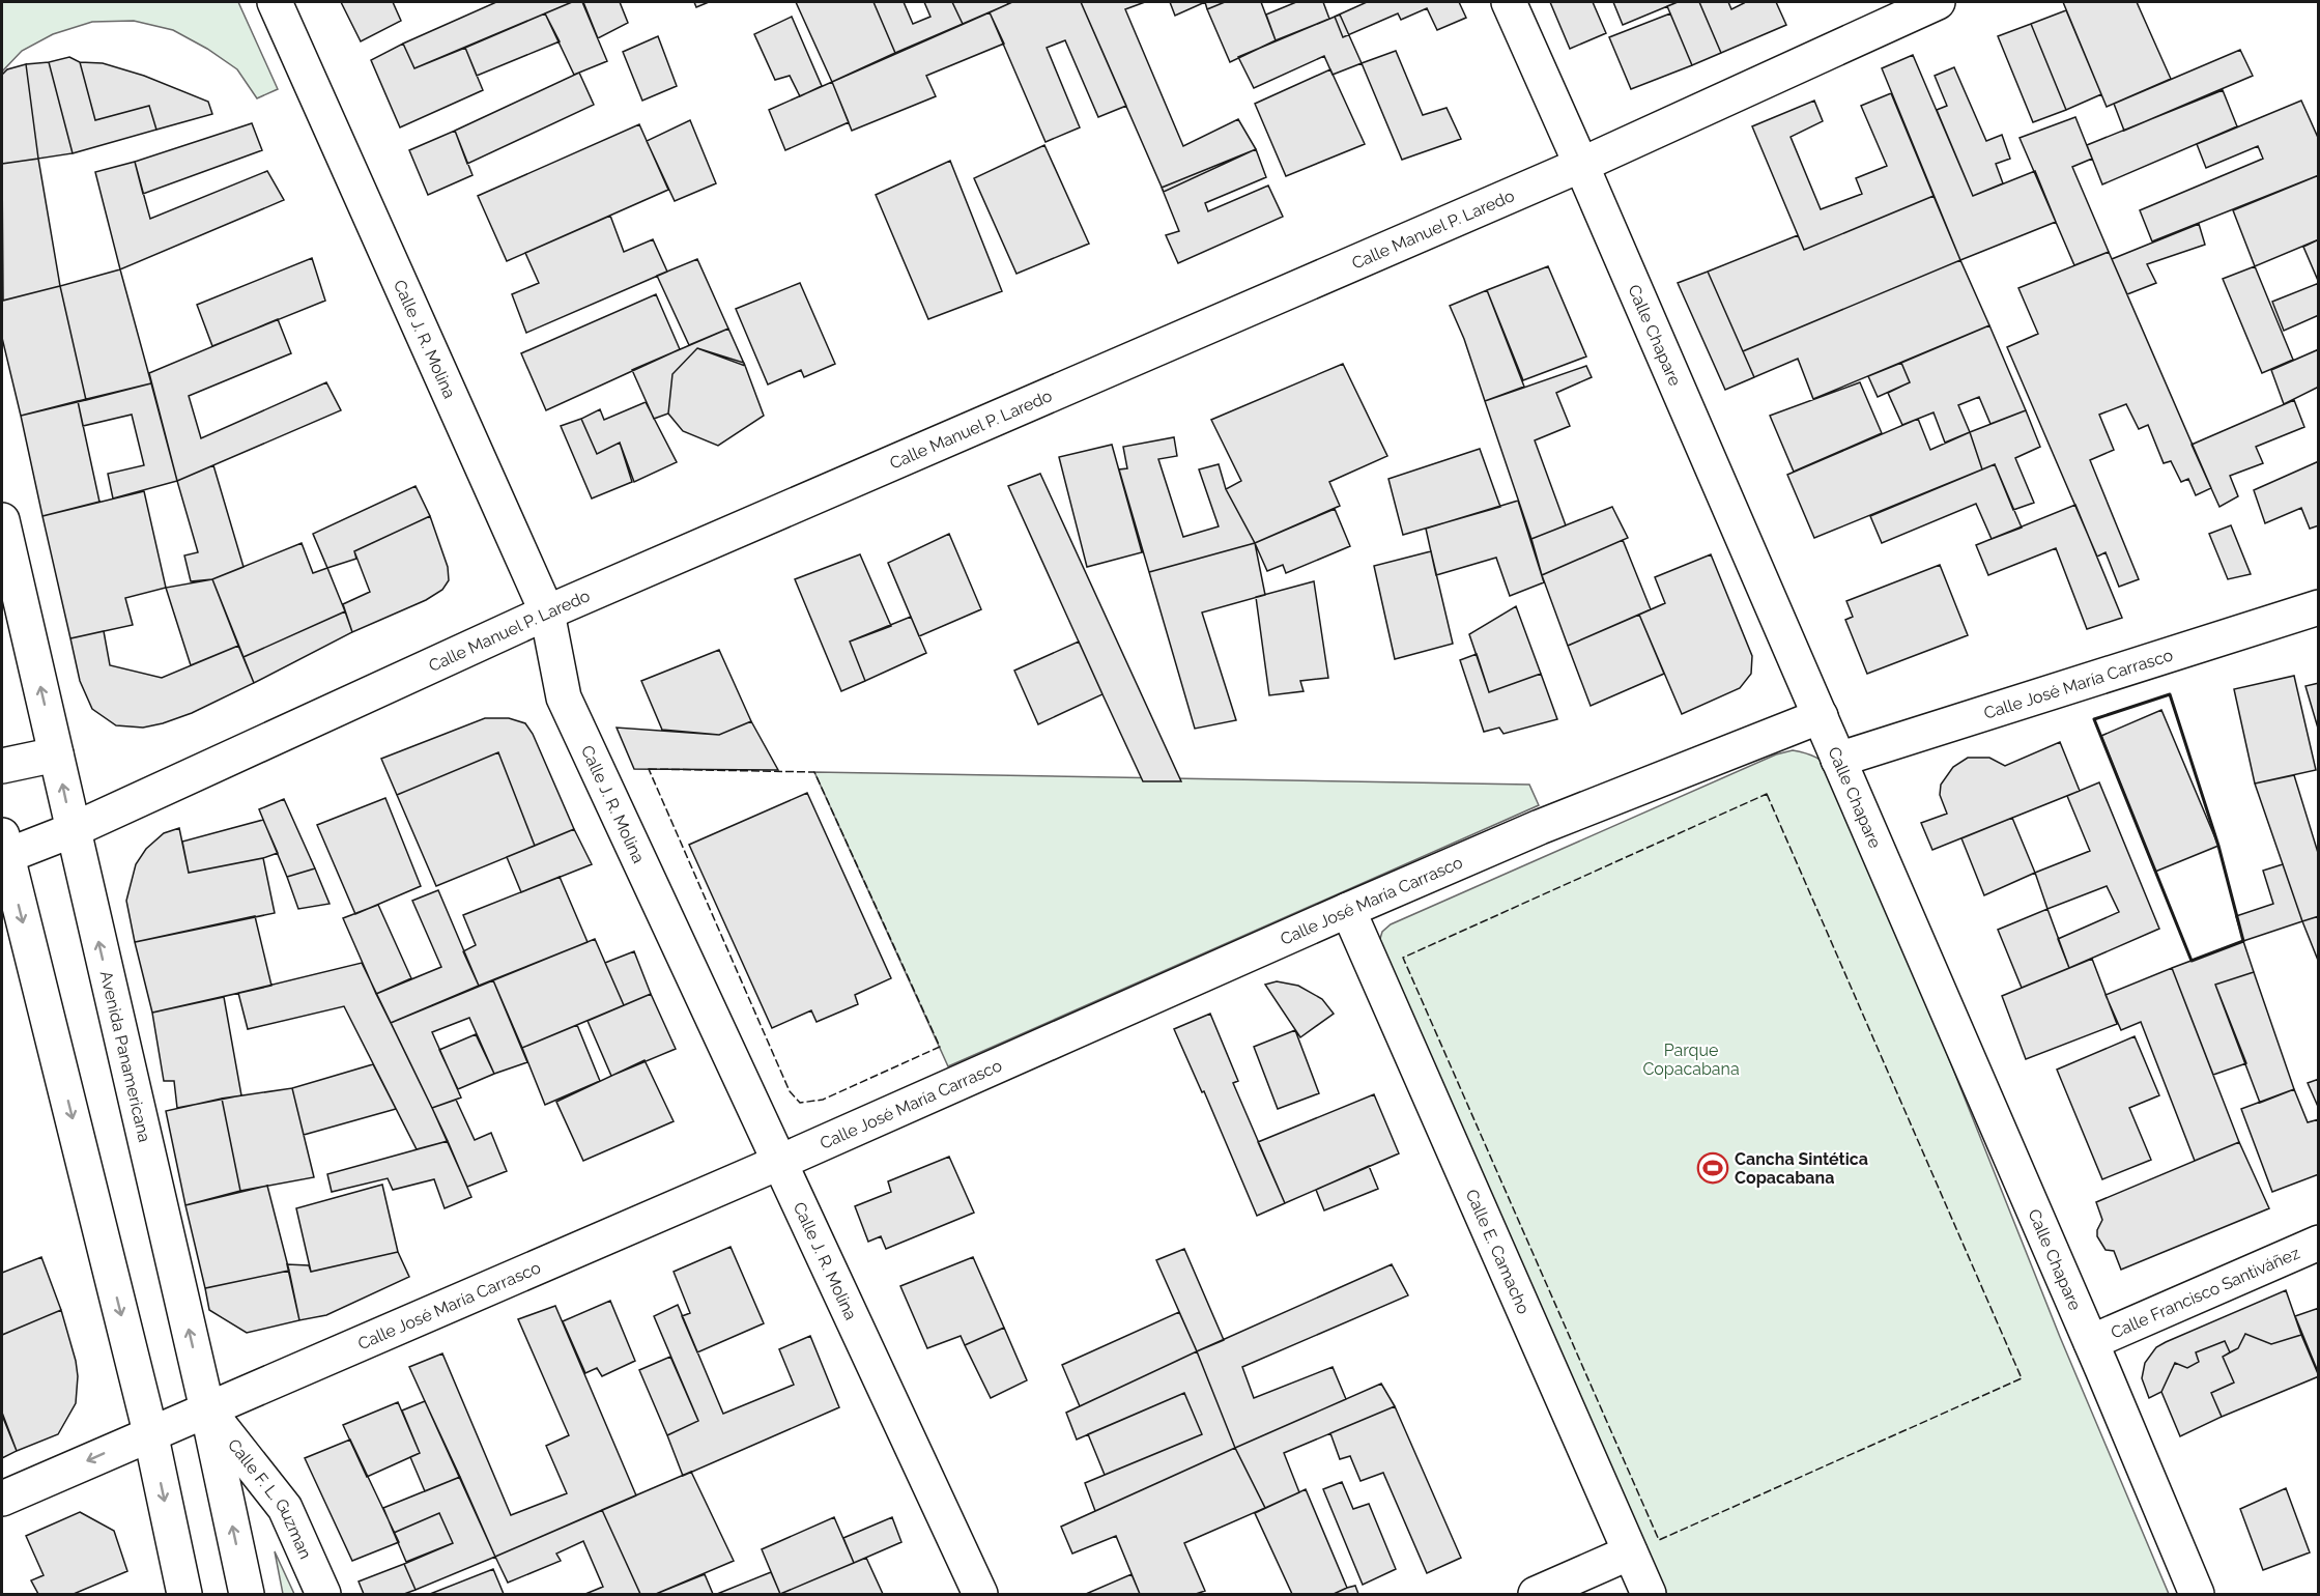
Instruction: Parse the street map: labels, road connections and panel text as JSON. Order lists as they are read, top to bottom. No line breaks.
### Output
{"streets":{"street":["Calle Manuel P. Laredo","Calle Chapare","Calle J. R. Molina","Calle José María Carrasco","Avenida Panamericana","Calle E. Camacho","Calle Francisco Santiváñez","Calle F. L. Guzman"]},"crossings":[["Calle Manuel P. Laredo","Calle Chapare"],["Calle Manuel P. Laredo","Calle J. R. Molina"],["Calle Manuel P. Laredo","Avenida Panamericana"],["Calle Chapare","Calle José María Carrasco"],["Calle Chapare","Calle Francisco Santiváñez"],["Calle J. R. Molina","Calle José María Carrasco"],["Calle José María Carrasco","Avenida Panamericana"],["Calle José María Carrasco","Calle E. Camacho"],["Calle José María Carrasco","Calle F. L. Guzman"],["Avenida Panamericana","Calle F. L. Guzman"]],"parks":["Parque Copacabana"],"places":{"sports":["Cancha Sintética Copacabana"]}}
